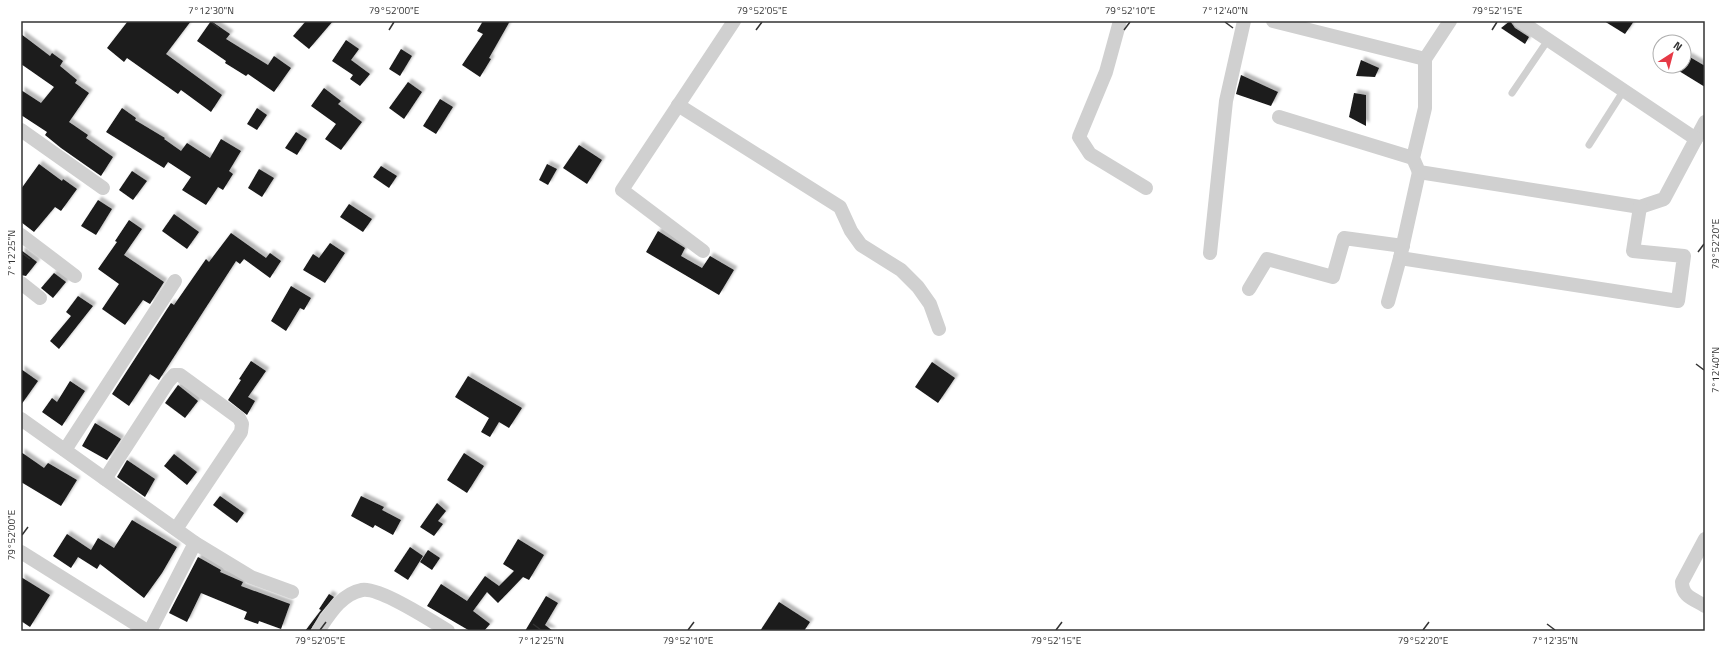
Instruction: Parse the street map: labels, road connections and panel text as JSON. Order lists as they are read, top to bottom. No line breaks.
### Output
{"north":"top right","coordinates":["7°12'30\"N","79°52'00\"E","79°52'05\"E","79°52'10\"E","7°12'40\"N","79°52'15\"E","79°52'20\"E","7°12'25\"N","7°12'35\"N"]}
